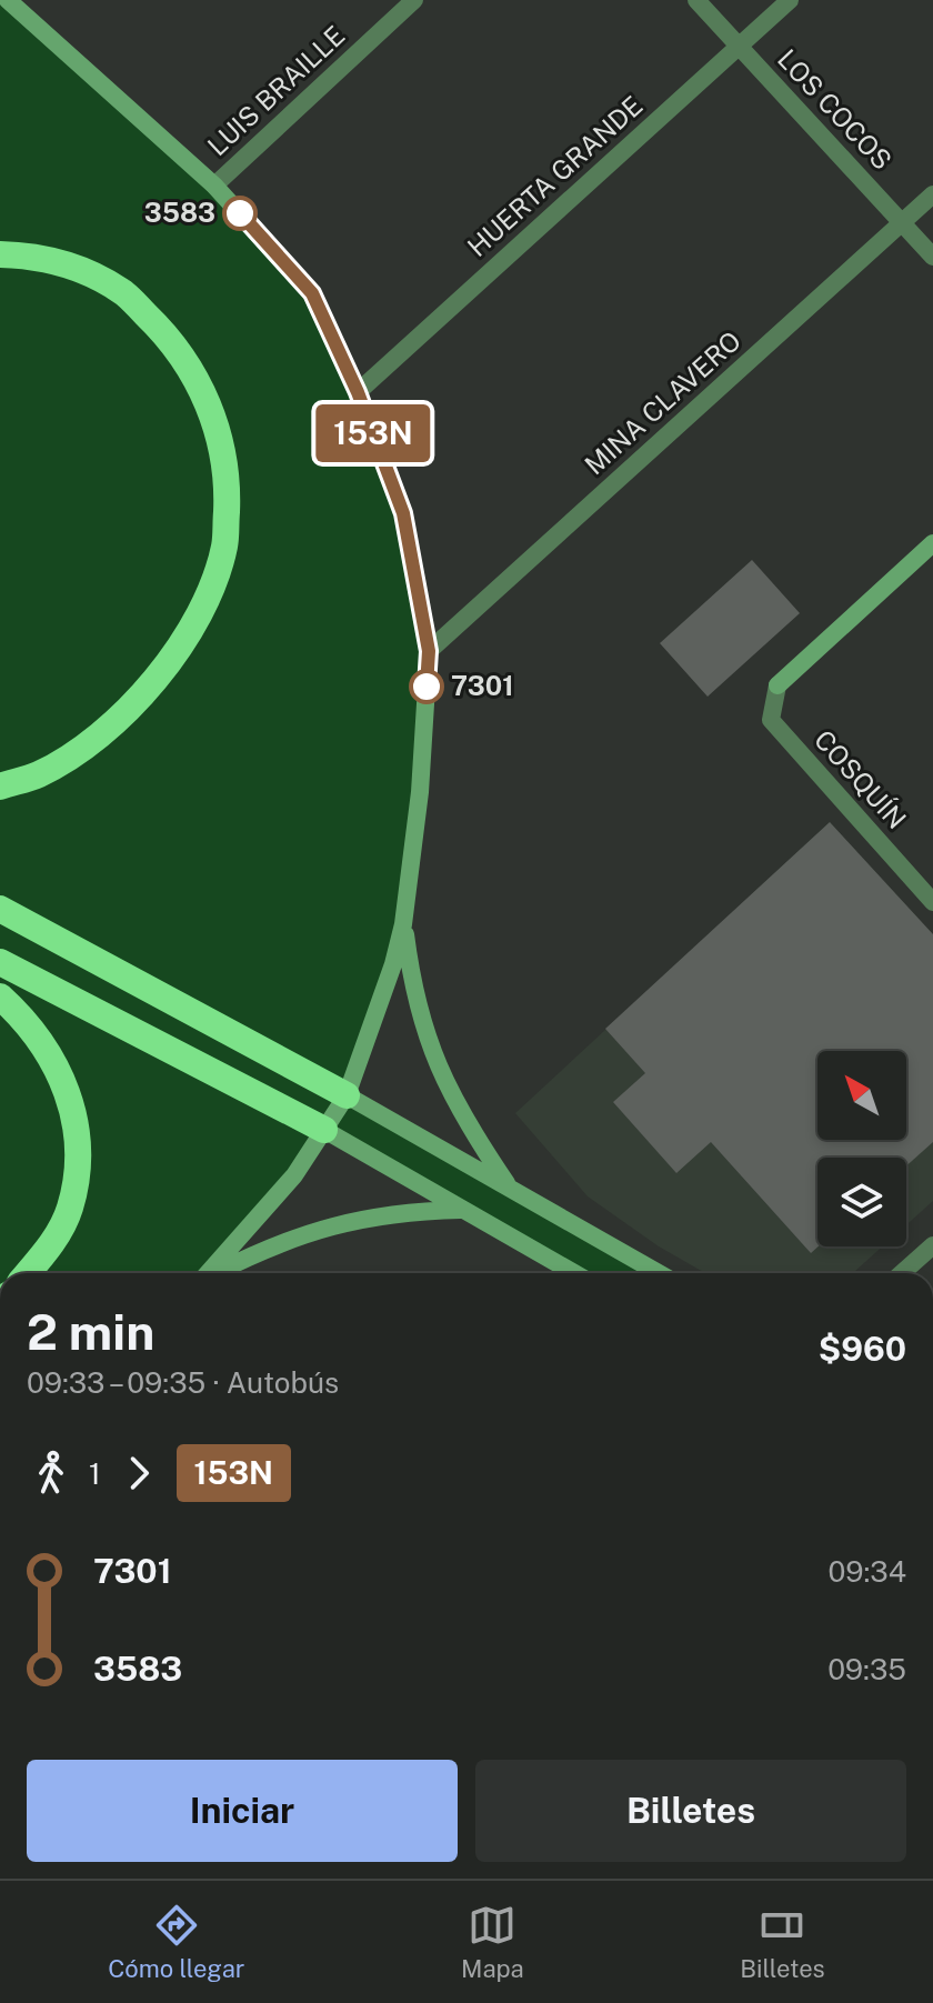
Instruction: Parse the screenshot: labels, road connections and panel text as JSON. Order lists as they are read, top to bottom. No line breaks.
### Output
{"streets":{"street":["LUIS BRAILLE","LOS COCOS","HUERTA GRANDE","MINA CLAVERO","COSQUÍN"]},"crossings":[["LOS COCOS","HUERTA GRANDE"],["LOS COCOS","MINA CLAVERO"]],"places":["3583","7301"],"lines":["bus line 153N"],"north":"top left","page":{"on_map":"153N","heading":["2 min","09:33 – 09:35 · Autobús","$960"],"legs":["1","153N"],"list":[{"name":"7301","value":"09:34"},{"name":"3583","value":"09:35"}],"buttons":["Iniciar","Billetes"],"tabs":["Cómo llegar","Mapa","Billetes"]}}
